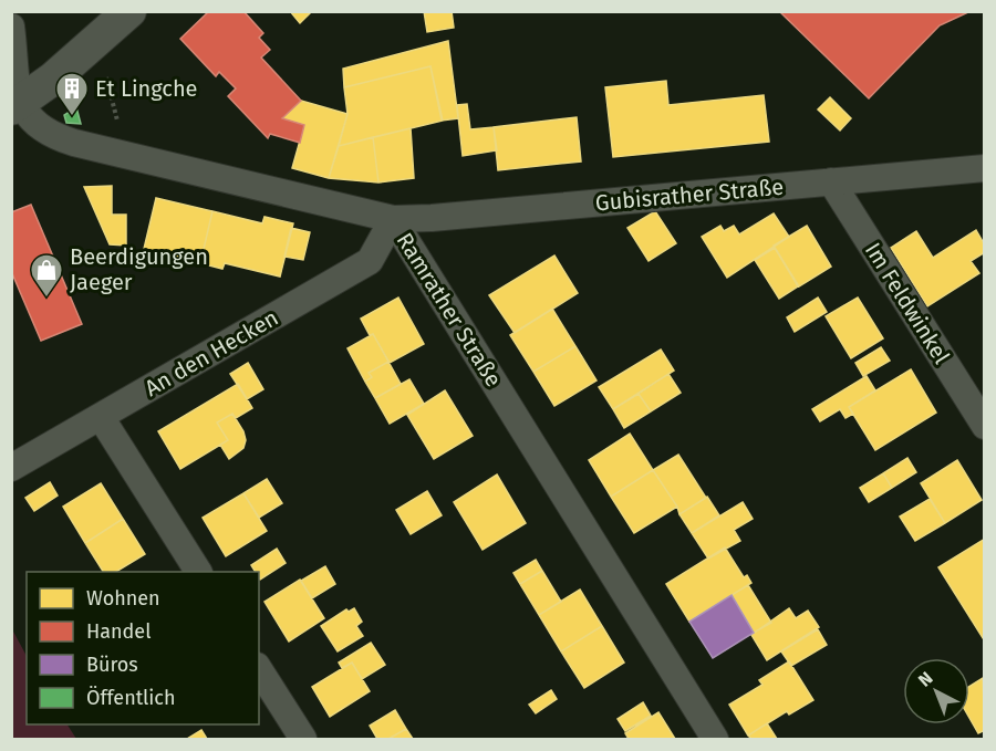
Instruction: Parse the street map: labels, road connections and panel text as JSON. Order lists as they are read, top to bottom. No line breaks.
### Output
{"streets":{"street":["Gubisrather Straße","Im Feldwinkel","Ramrather Straße","An den Hecken"]},"crossings":[["Gubisrather Straße","Im Feldwinkel"],["Gubisrather Straße","Ramrather Straße"],["Gubisrather Straße","An den Hecken"],["Ramrather Straße","An den Hecken"]],"places":{"building":["Et Lingche"],"shop":["Beerdigungen Jaeger"]},"legend":["Wohnen","Handel","Büros","Öffentlich"],"north":"top left"}
